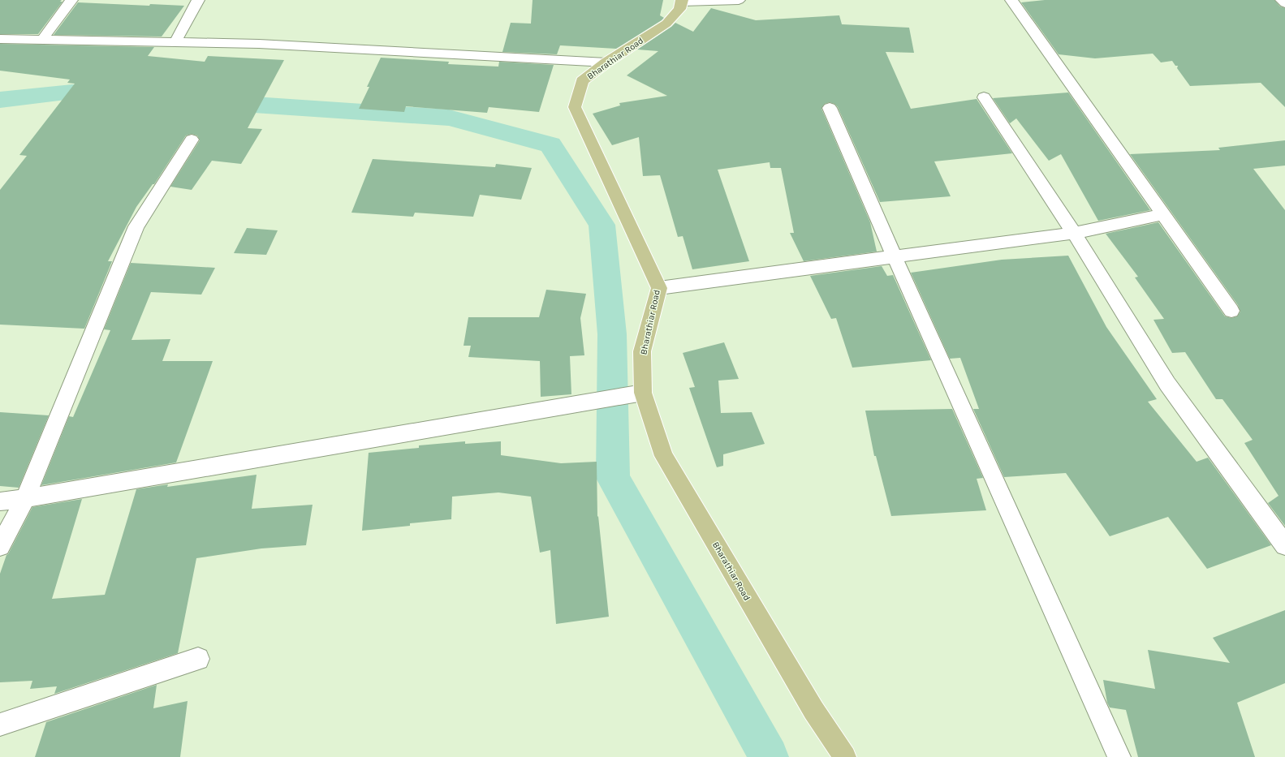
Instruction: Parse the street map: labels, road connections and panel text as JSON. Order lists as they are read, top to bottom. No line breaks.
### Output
{"streets":{"main road":["Bharathiar Road"]}}
